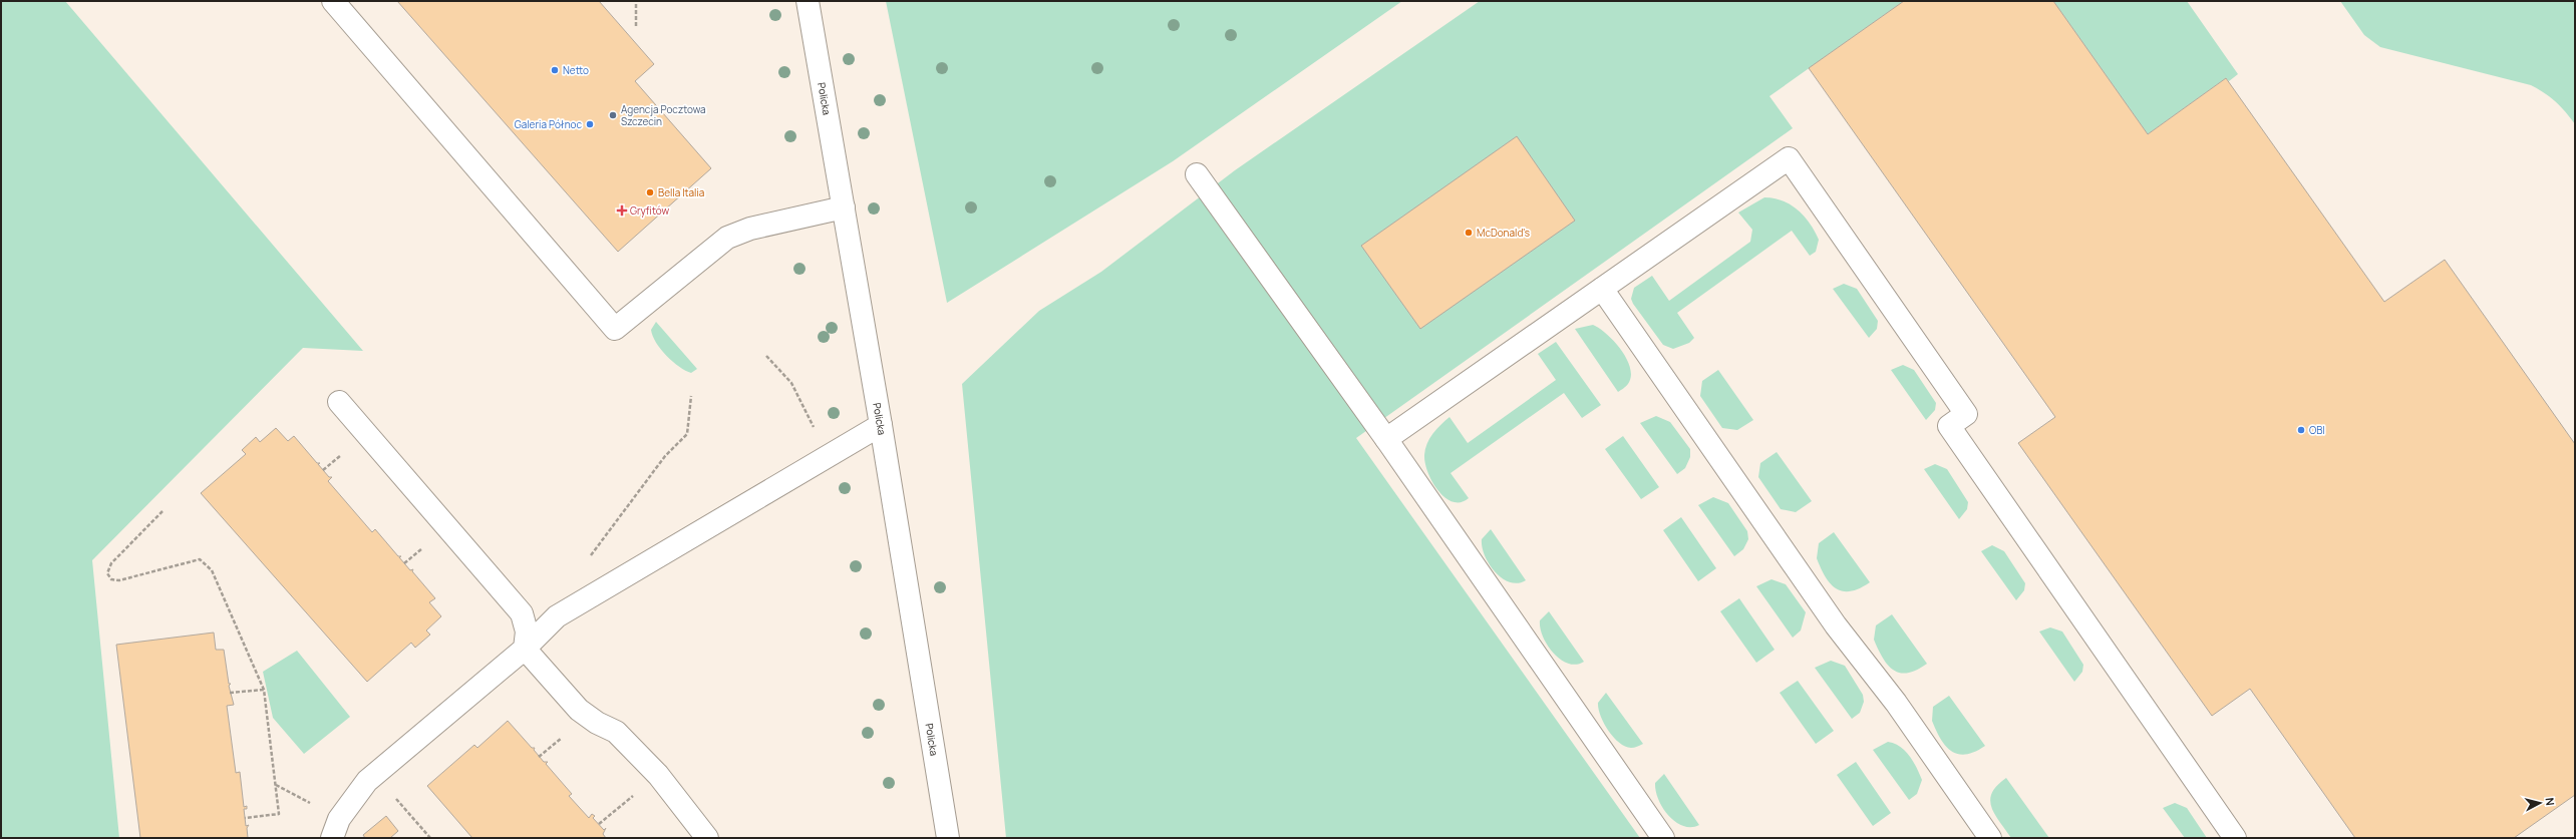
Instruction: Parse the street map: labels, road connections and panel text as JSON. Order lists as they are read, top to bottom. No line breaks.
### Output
{"streets":{"street":["Policka"]},"places":{"other":["Netto","Agencja Pocztowa Szczecin","Galeria Północ","Bella Italia","McDonald's","OBI"],"health":["Gryfitów"]},"north":"right"}
